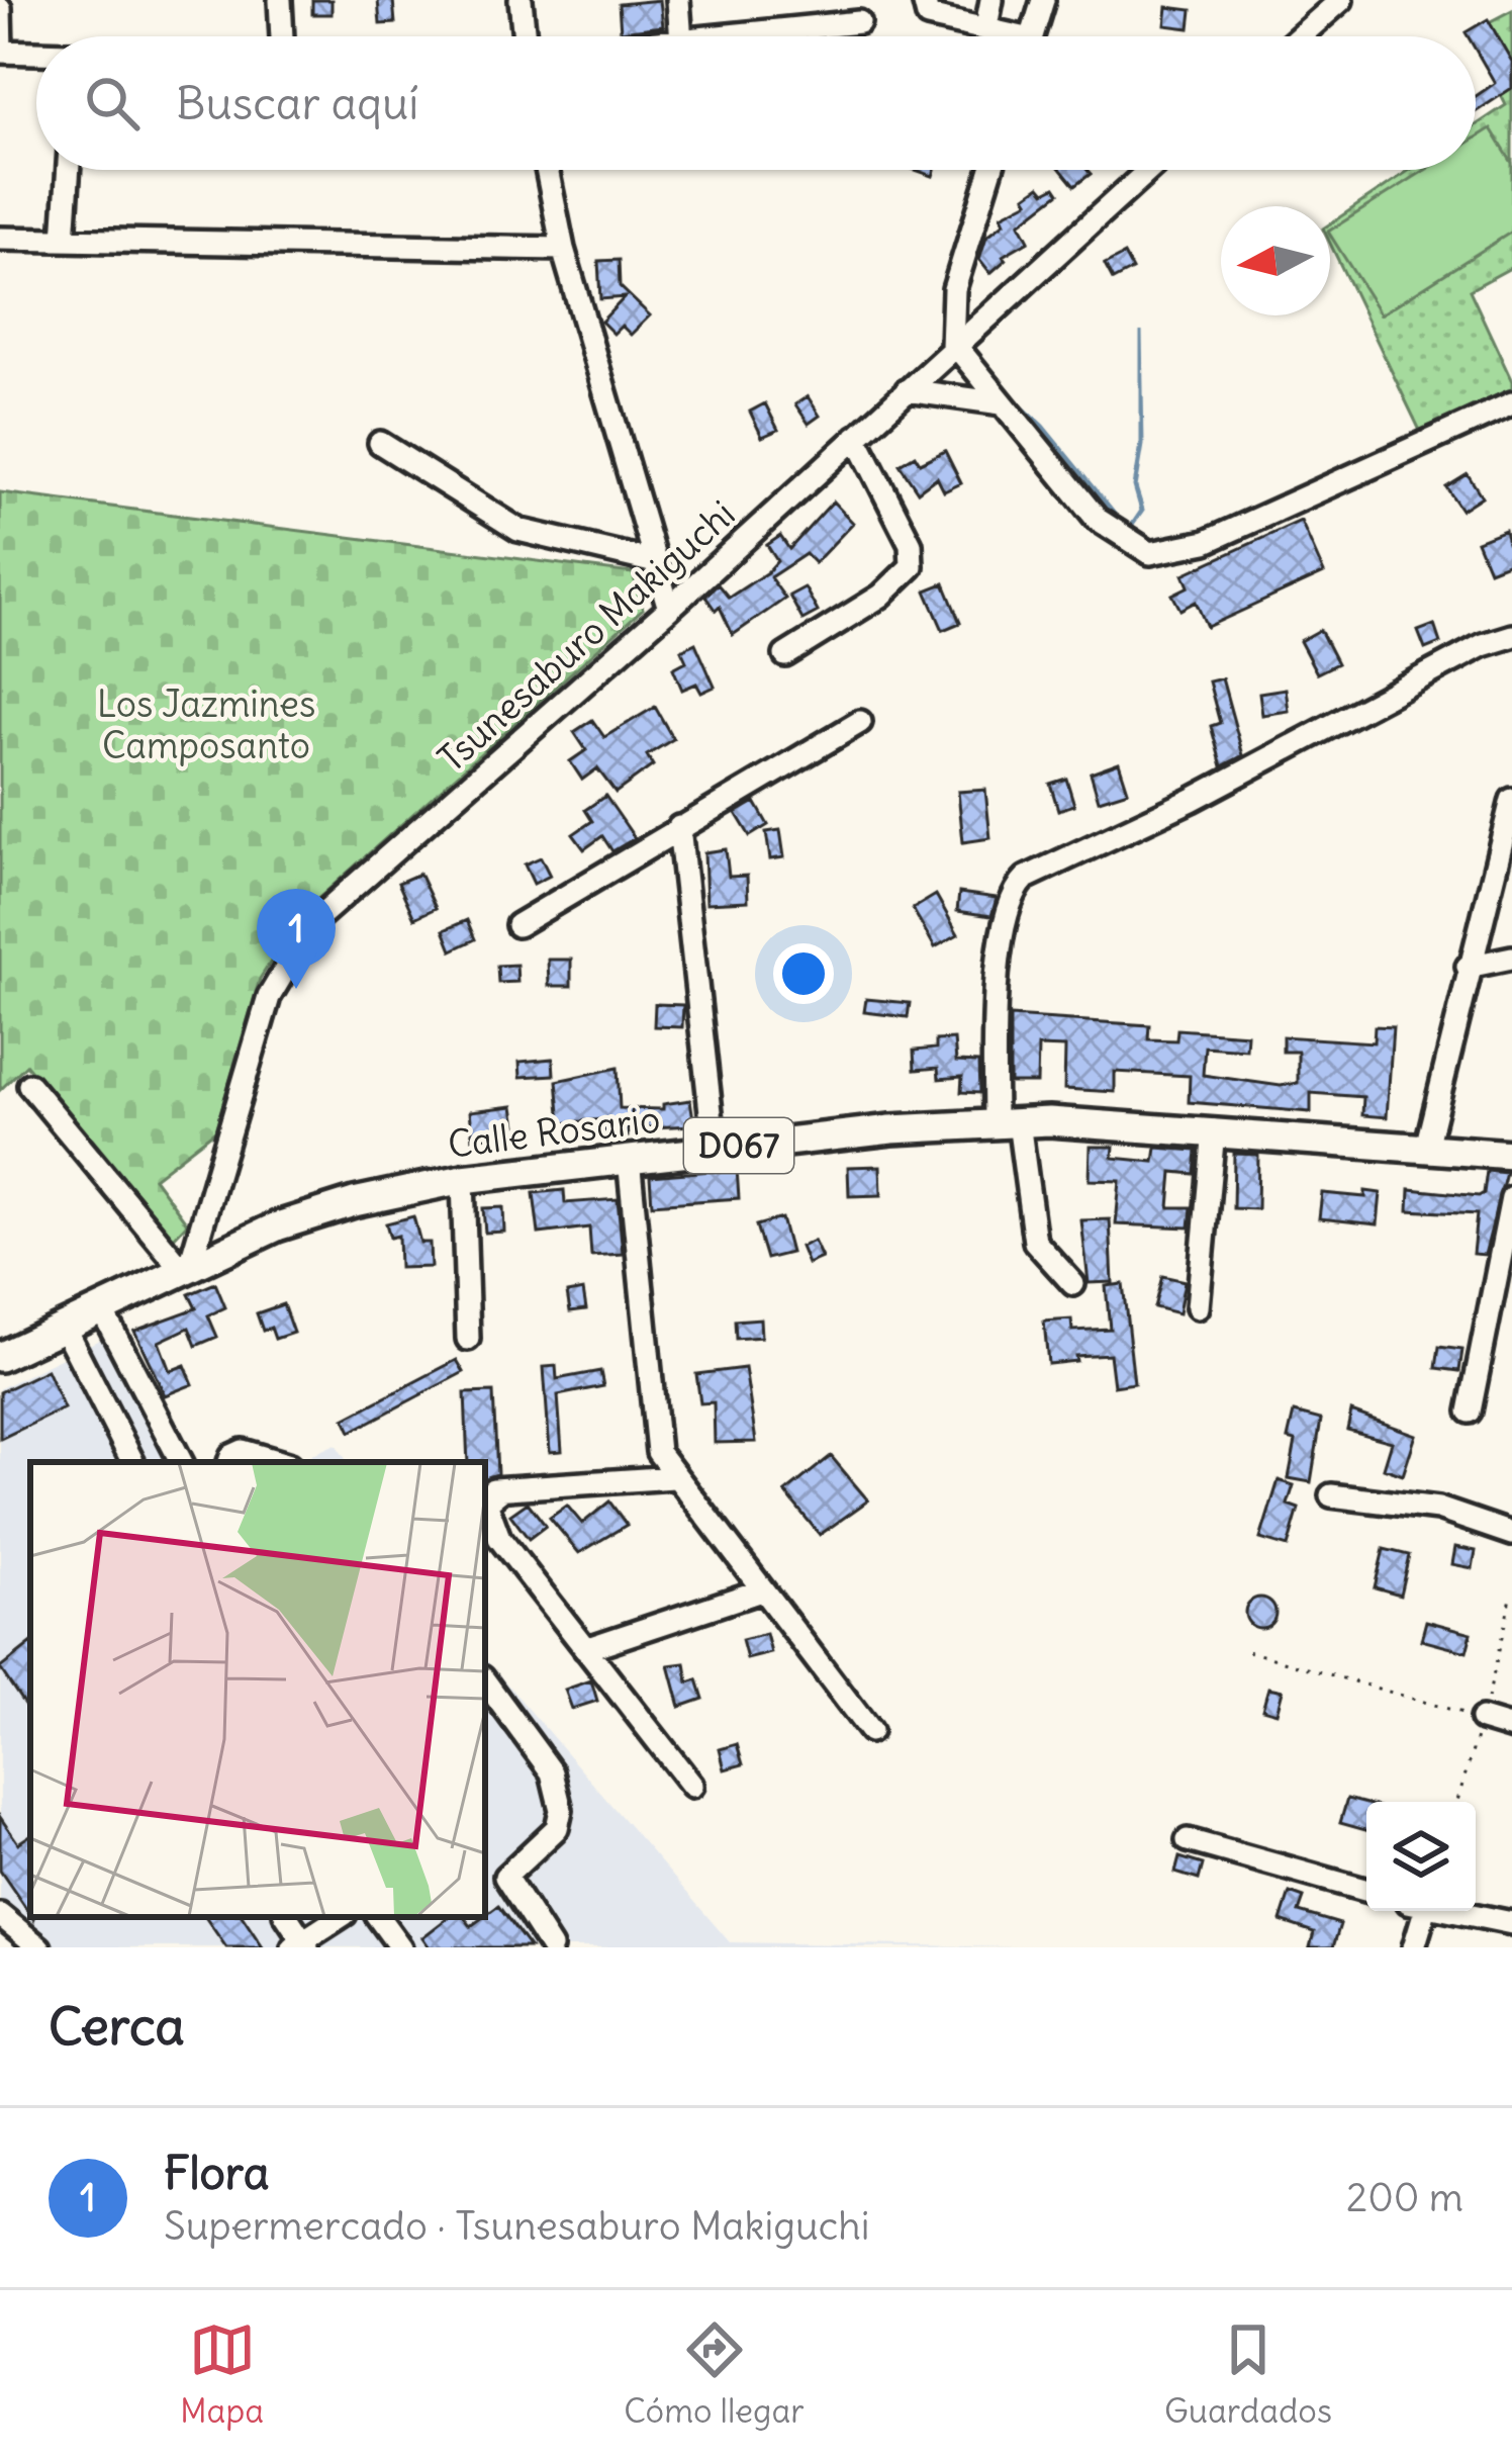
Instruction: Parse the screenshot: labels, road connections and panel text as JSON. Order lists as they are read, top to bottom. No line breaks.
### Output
{"streets":{"main road":["Calle Rosario","D067"],"street":["Tsunesaburo Makiguchi"]},"crossings":[["Tsunesaburo Makiguchi","Calle Rosario"]],"parks":["Los Jazmines Camposanto"],"north":"left","page":{"search":"Buscar aquí","pins":"1","heading":"Cerca","list":[{"mark":"1","name":"Flora","note":"Supermercado · Tsunesaburo Makiguchi","value":"200 m"}],"nav":["Mapa","Cómo llegar","Guardados"]}}
